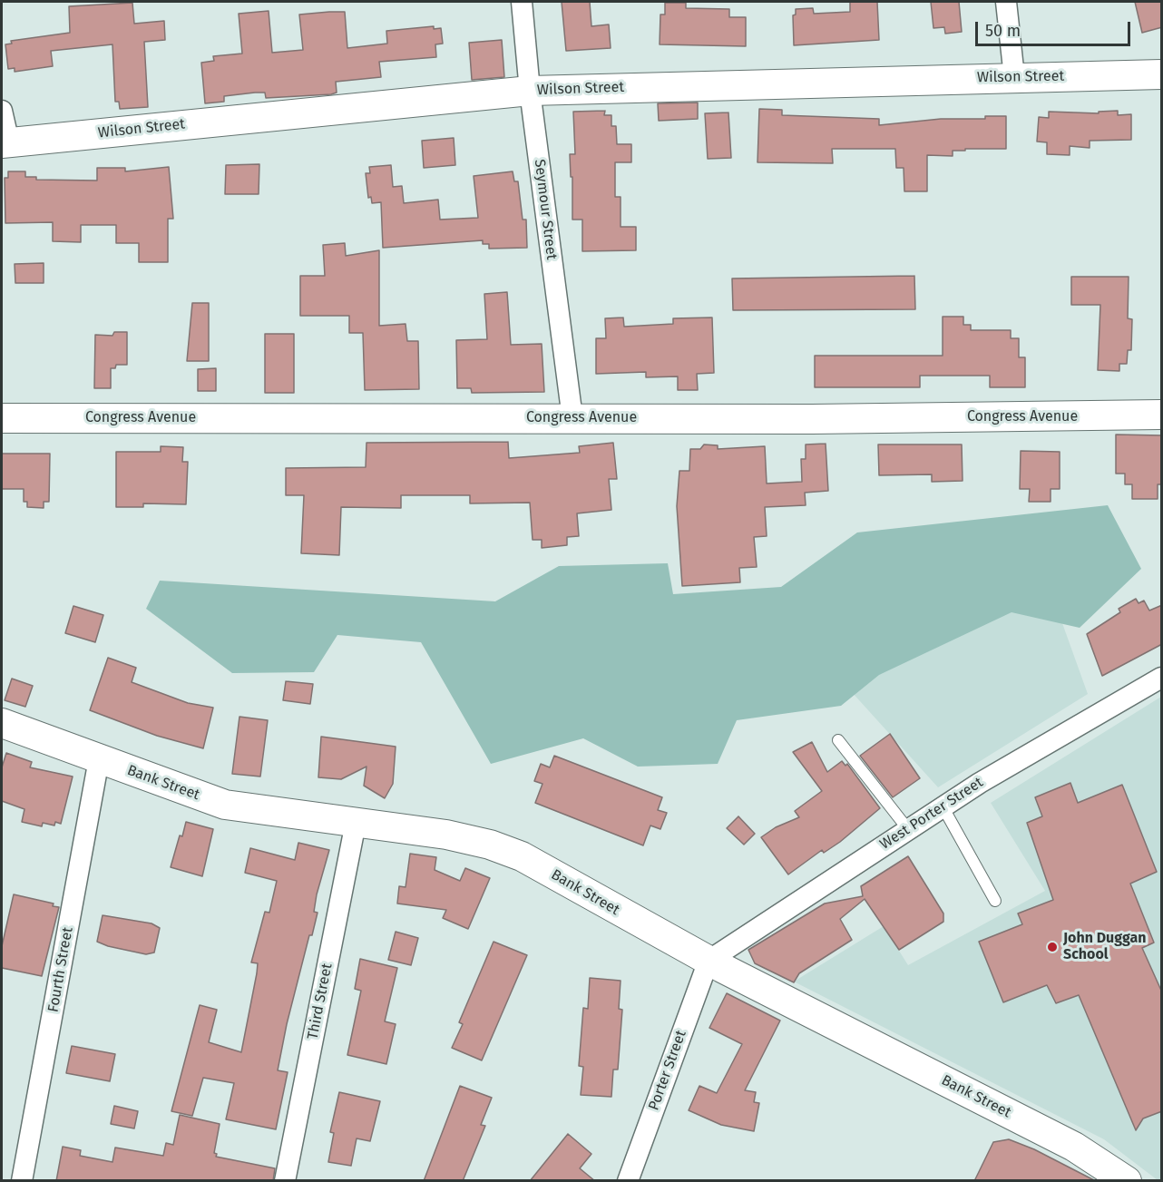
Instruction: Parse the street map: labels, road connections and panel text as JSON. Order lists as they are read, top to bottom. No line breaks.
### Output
{"streets":{"street":["Wilson Street","Seymour Street","Congress Avenue","Bank Street","West Porter Street","Fourth Street","Third Street","Porter Street"]},"crossings":[["Wilson Street","Seymour Street"],["Seymour Street","Congress Avenue"],["Bank Street","West Porter Street"],["Bank Street","Fourth Street"],["Bank Street","Third Street"],["Bank Street","Porter Street"],["West Porter Street","Porter Street"]],"places":["John Duggan School"],"scale_bar":"50 m"}
